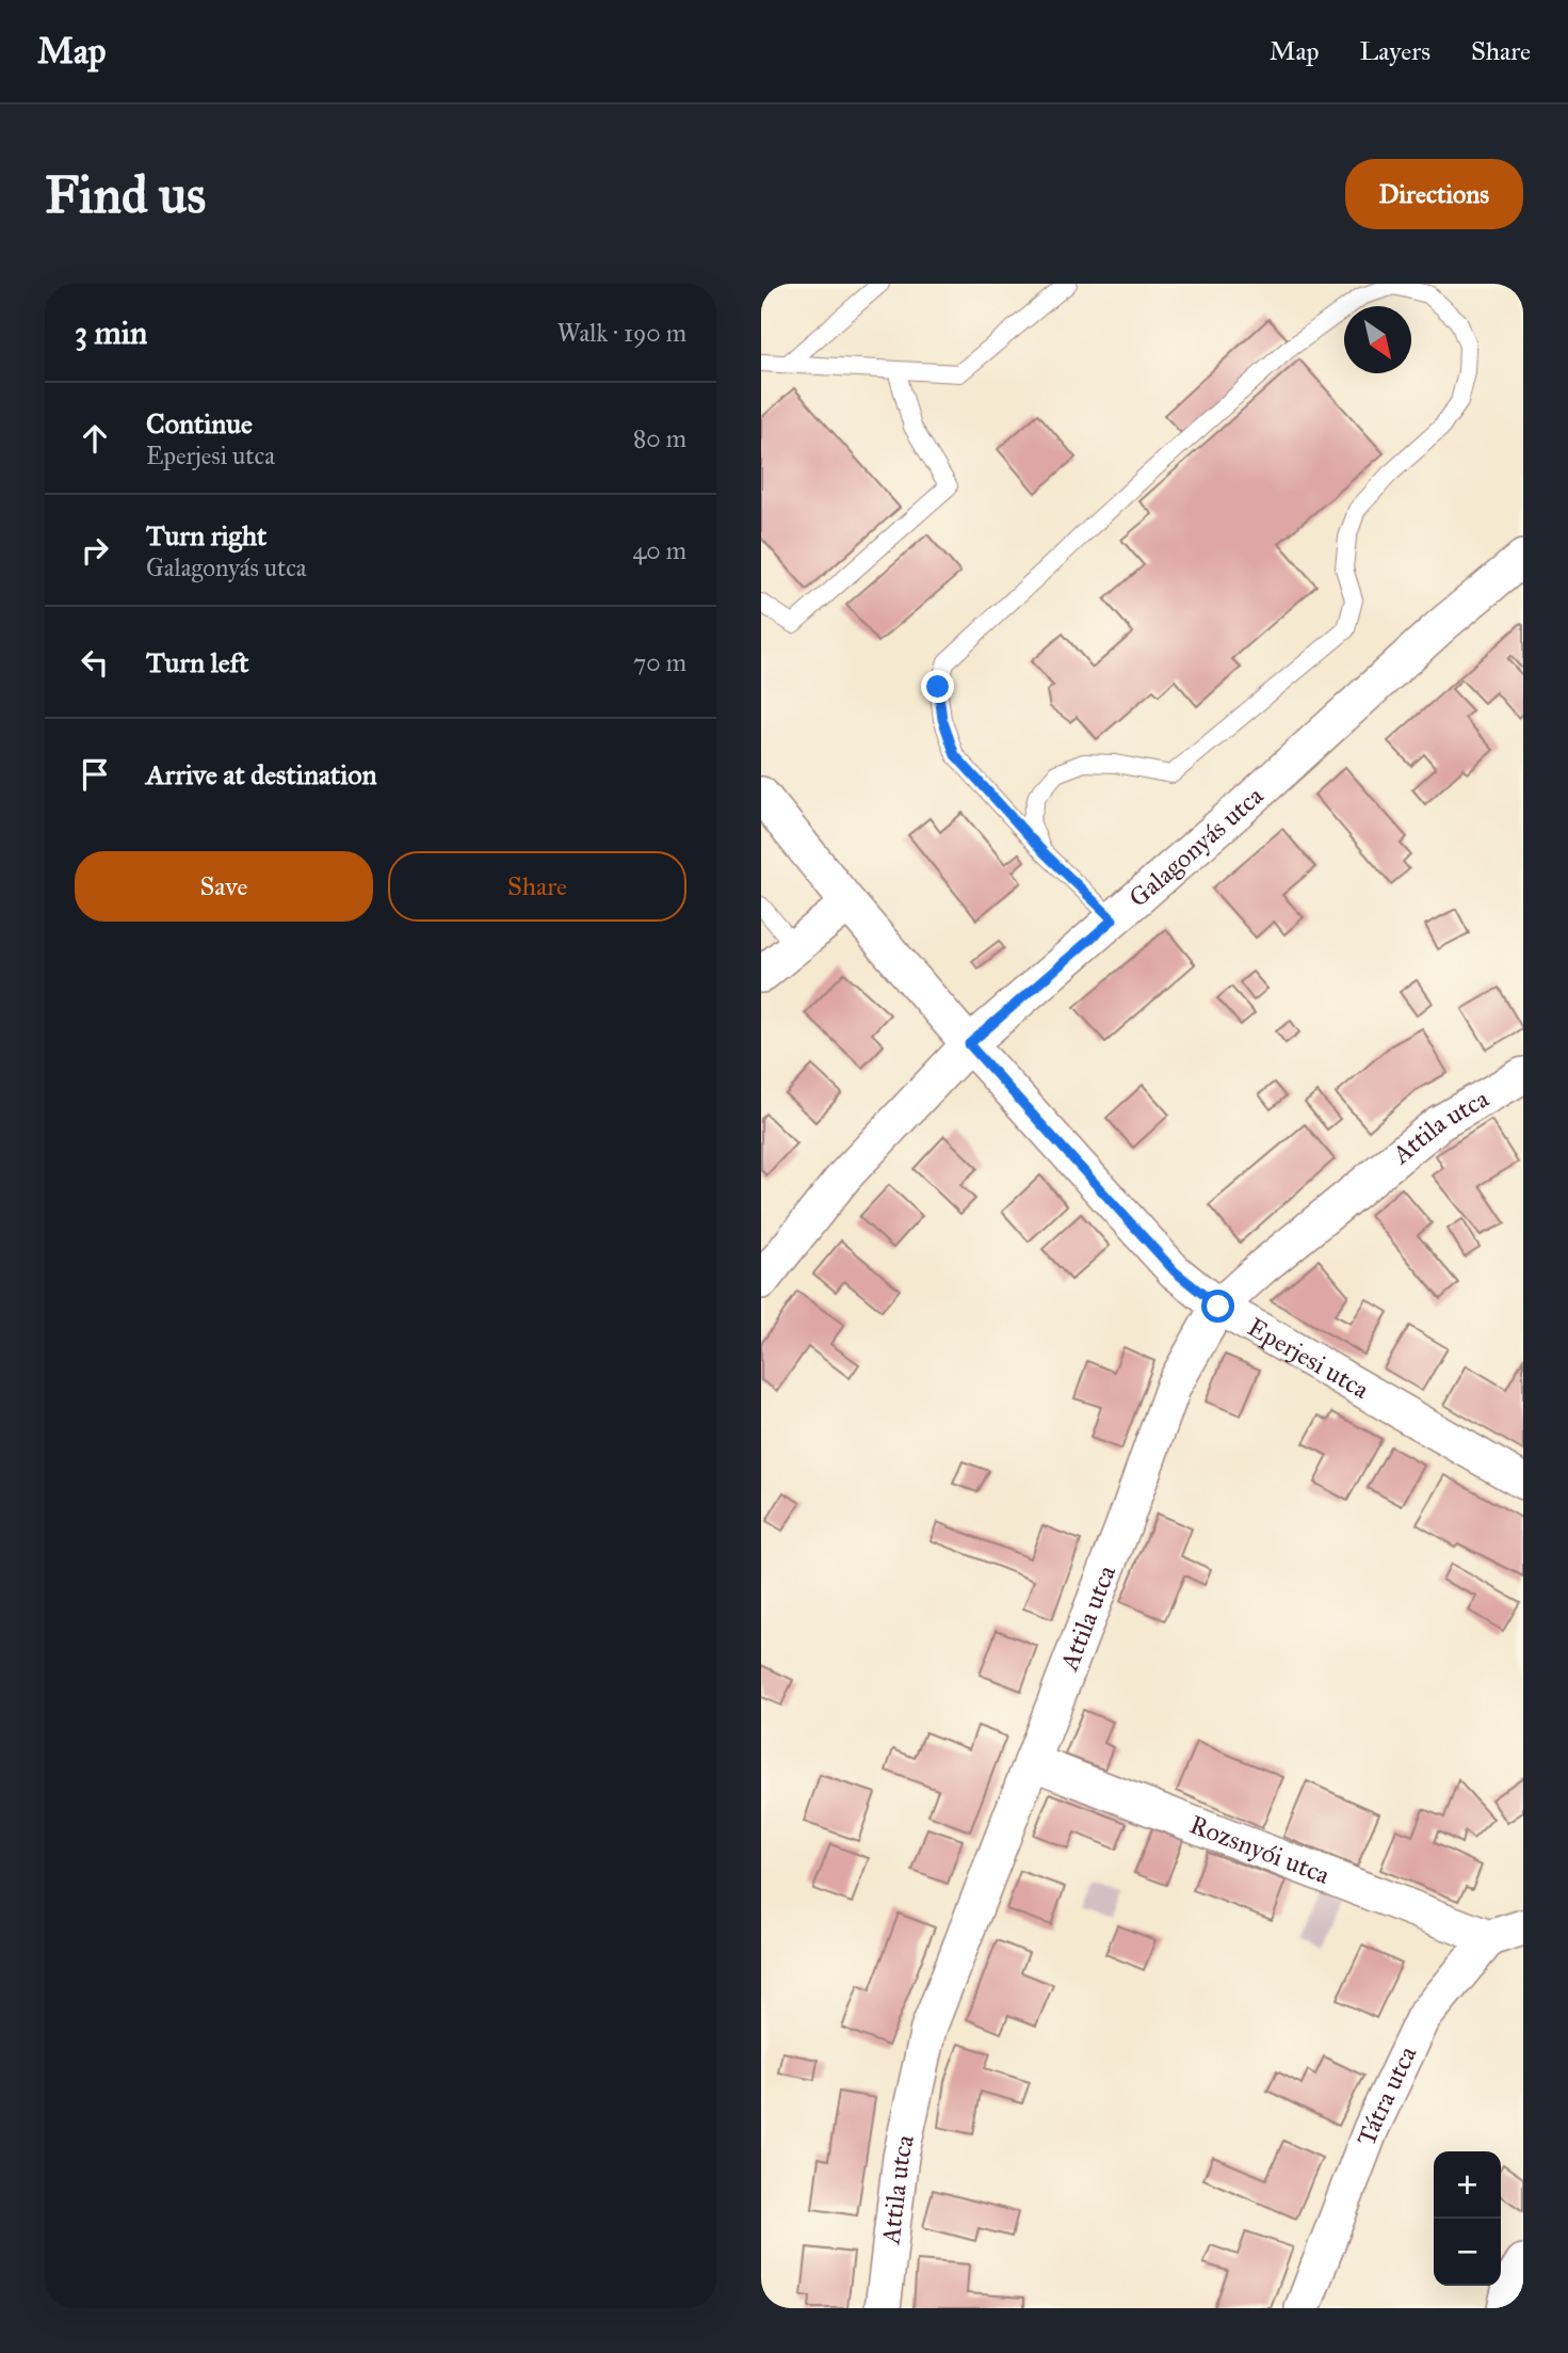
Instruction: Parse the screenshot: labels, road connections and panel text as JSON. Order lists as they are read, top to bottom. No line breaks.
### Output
{"streets":{"street":["Galagonyás utca","Attila utca","Eperjesi utca","Rozsnyói utca","Tátra utca"]},"crossings":[["Galagonyás utca","Eperjesi utca"],["Attila utca","Eperjesi utca"],["Attila utca","Rozsnyói utca"],["Rozsnyói utca","Tátra utca"]],"north":"bottom right","page":{"header":"Map","nav":["Map","Layers","Share"],"buttons":["Directions",["Save","Share"]],"title":"Find us","heading":["3 min","Walk · 190 m"],"list":[["Continue","Eperjesi utca","80 m"],["Turn right","Galagonyás utca","40 m"],["Turn left","70 m"],"Arrive at destination"],"map_buttons":["+","−"]}}
